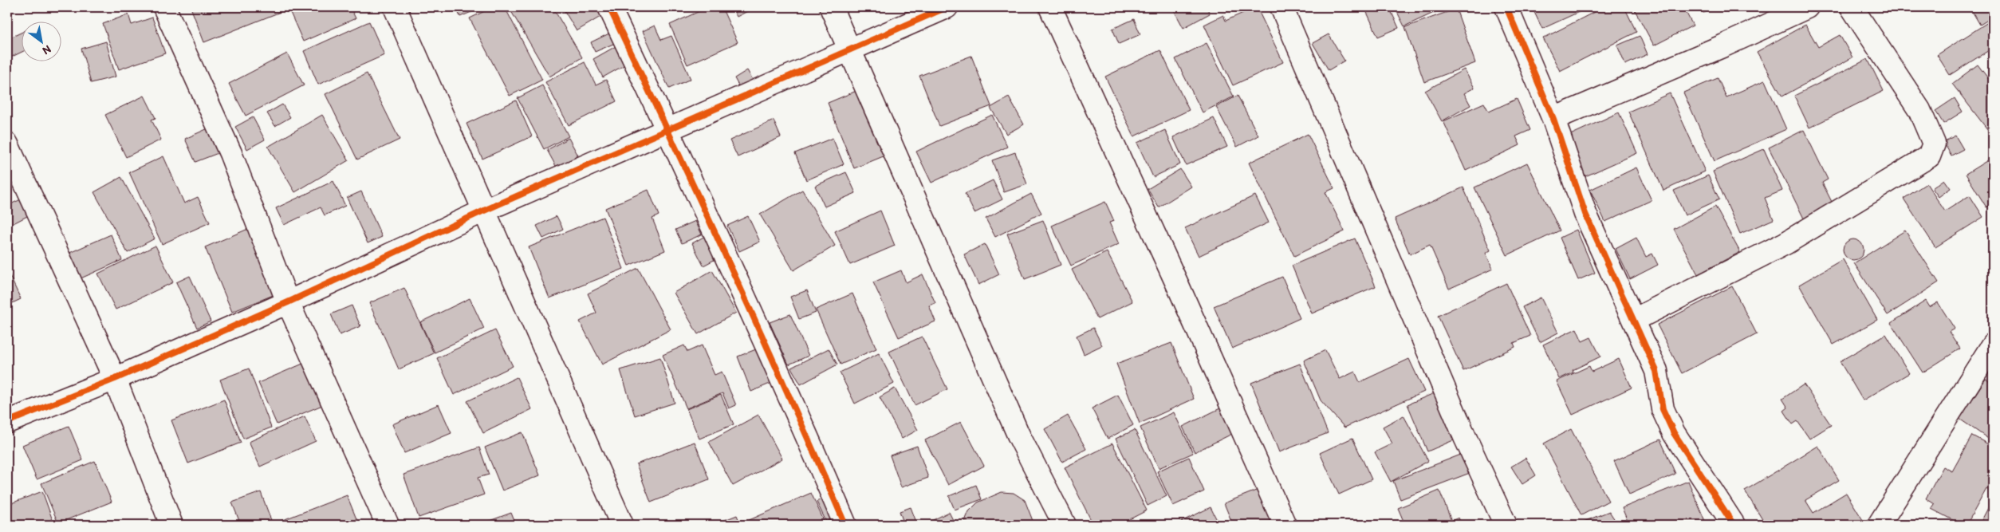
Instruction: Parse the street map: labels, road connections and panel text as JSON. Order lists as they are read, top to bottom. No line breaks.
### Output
{"north":"bottom right"}
